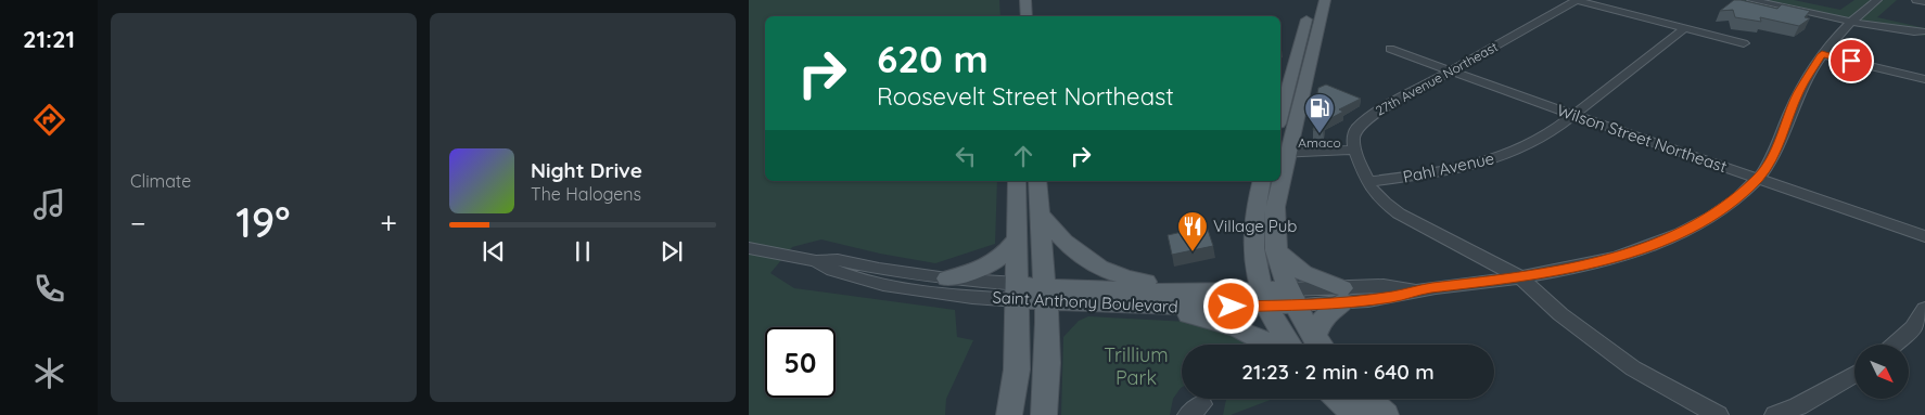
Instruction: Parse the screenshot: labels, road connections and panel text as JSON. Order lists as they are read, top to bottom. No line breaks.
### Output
{"streets":{"main road":["Saint Anthony Boulevard"],"street":["27th Avenue Northeast","Wilson Street Northeast","Pahl Avenue"]},"crossings":[["27th Avenue Northeast","Wilson Street Northeast"],["Wilson Street Northeast","Pahl Avenue"],["Wilson Street Northeast","Saint Anthony Boulevard"]],"parks":["Trillium Park"],"places":{"fuel station":["Amaco"],"restaurant":["Village Pub"]},"north":"bottom right","page":{"tabs":"21:21","tile":"Climate","turn":["620 m","Roosevelt Street Northeast"],"song":["Night Drive","The Halogens"],"heat":["−","19°","+"],"limit":"50","trip":"21:23 · 2 min · 640 m"}}
